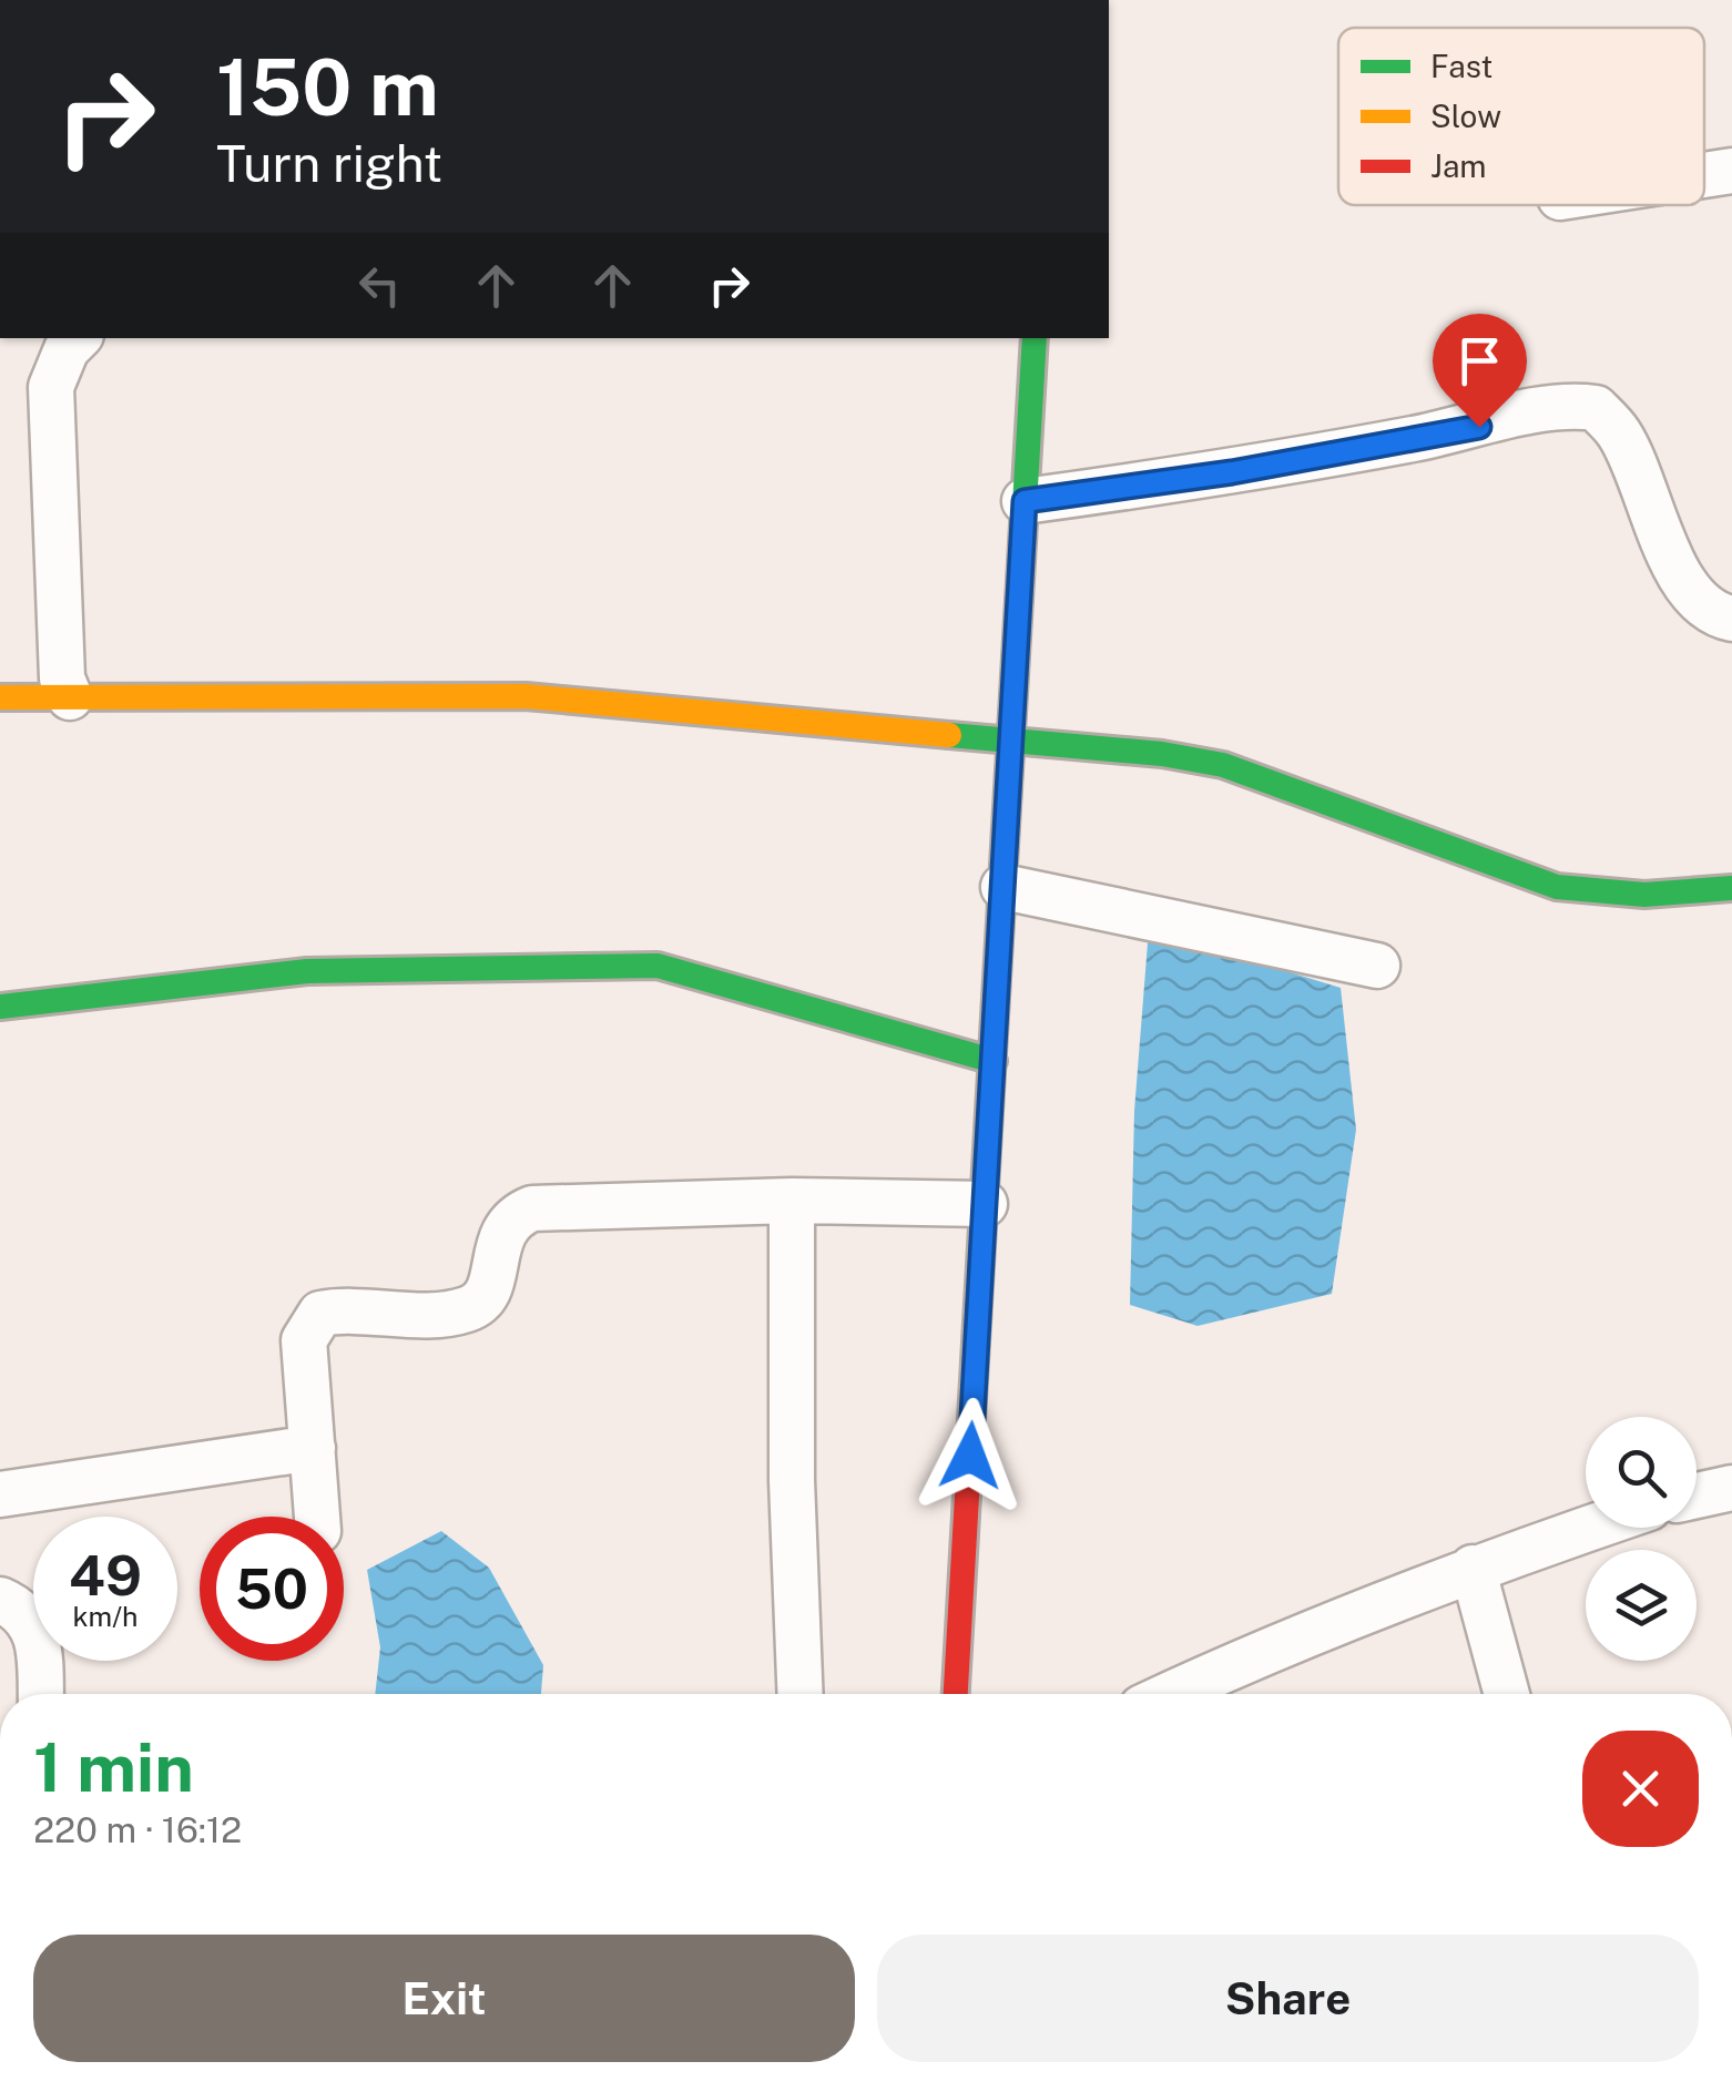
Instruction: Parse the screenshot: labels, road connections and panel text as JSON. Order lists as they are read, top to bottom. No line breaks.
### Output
{"legend":["Fast","Slow","Jam"],"page":{"turn":["150 m","Turn right"],"speed":"49 km/h","limit":"50","heading":["1 min","220 m · 16:12"],"buttons":["Exit","Share"]}}
